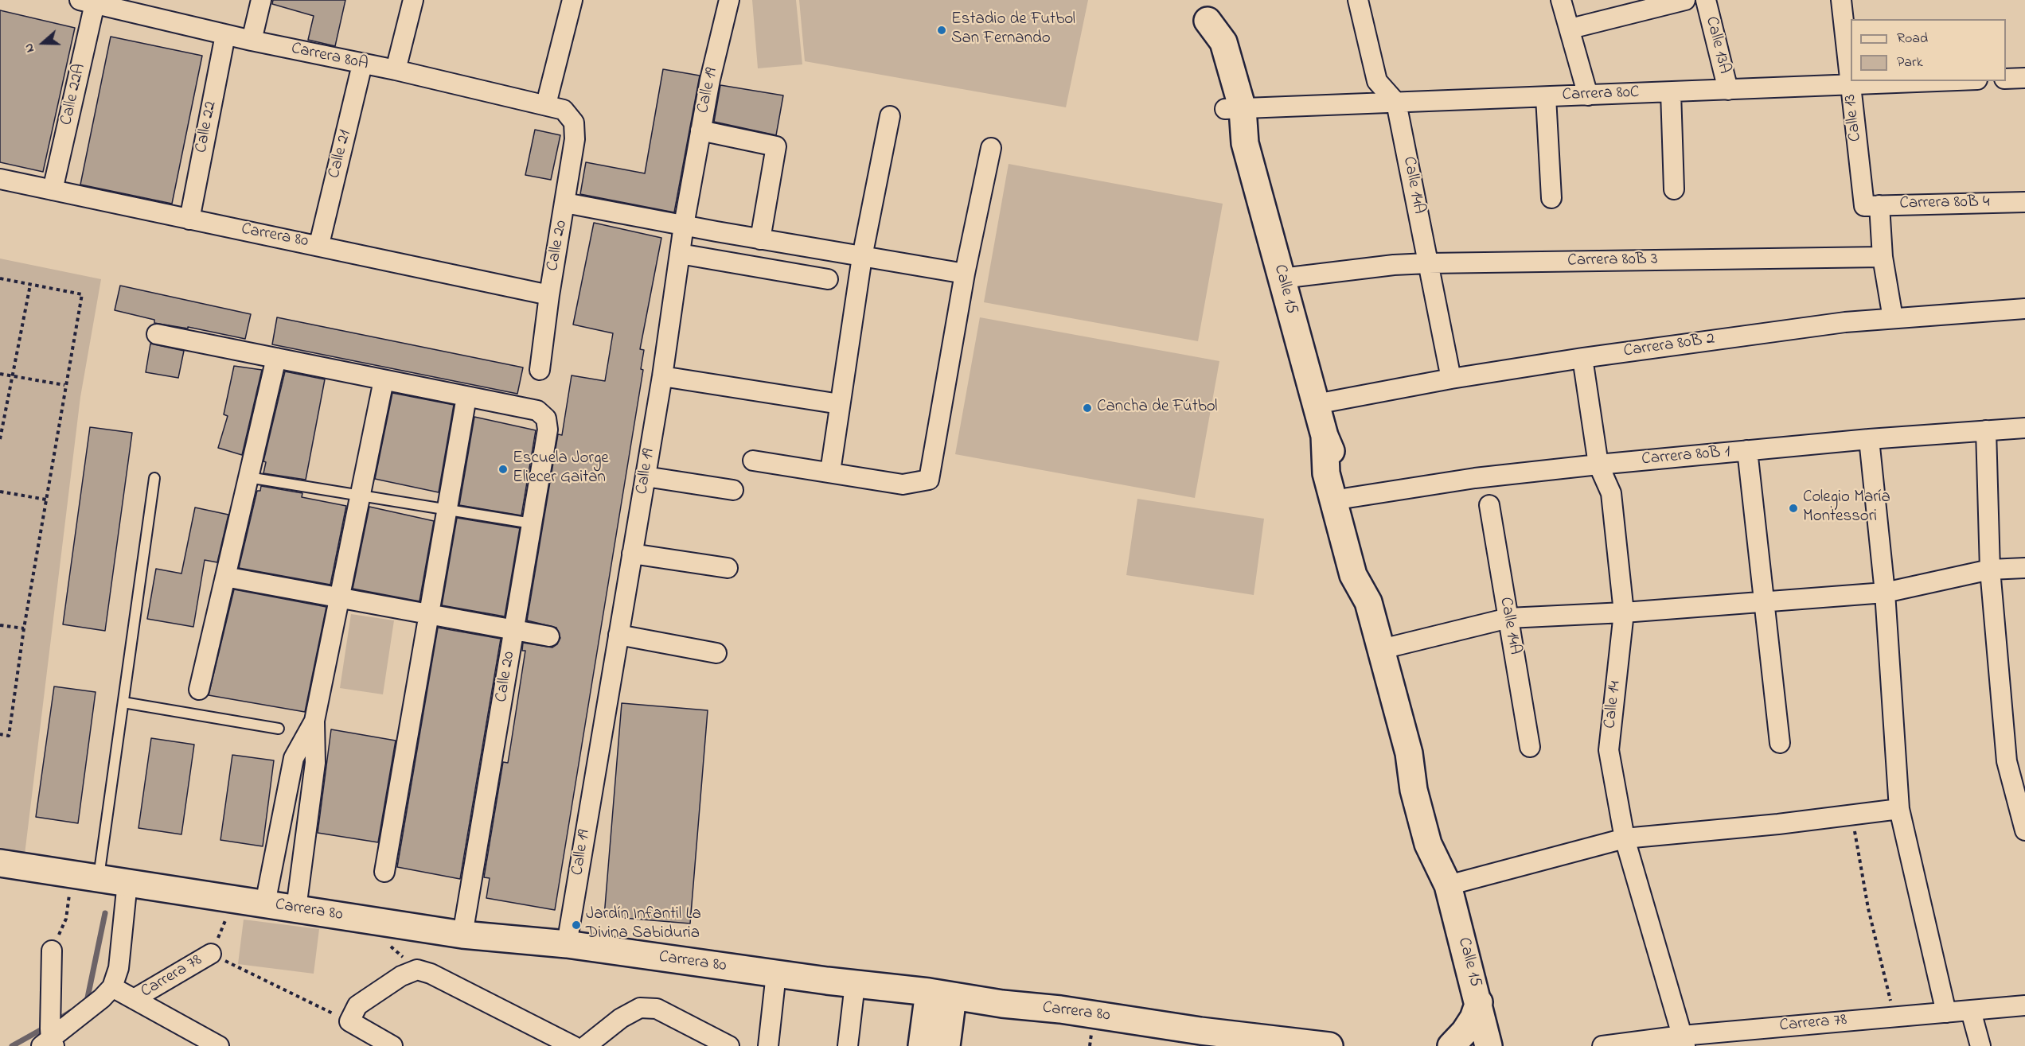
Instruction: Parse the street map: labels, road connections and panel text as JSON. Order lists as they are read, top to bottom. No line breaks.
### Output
{"streets":{"street":["Calle 13A","Carrera 80A","Calle 19","Calle 22A","Carrera 80C","Calle 13","Calle 22","Calle 21","Calle 14A","Carrera 80B 4","Carrera 80","Calle 20","Carrera 80B 3","Calle 15","Carrera 80B 2","Carrera 80B 1","Calle 14","Carrera 78"]},"crossings":[["Calle 13A","Carrera 80C"],["Carrera 80A","Calle 22A"],["Carrera 80A","Calle 22"],["Carrera 80A","Calle 21"],["Carrera 80A","Calle 20"],["Calle 19","Carrera 80"],["Calle 22A","Carrera 80"],["Carrera 80C","Calle 13"],["Carrera 80C","Calle 14A"],["Carrera 80C","Calle 15"],["Calle 13","Carrera 80B 4"],["Calle 13","Carrera 80B 3"],["Calle 22","Carrera 80"],["Calle 21","Carrera 80"],["Calle 14A","Carrera 80B 3"],["Calle 14A","Carrera 80B 2"],["Carrera 80","Calle 20"],["Carrera 80","Carrera 78"],["Carrera 80B 3","Calle 15"],["Calle 15","Carrera 80B 2"],["Calle 15","Carrera 80B 1"],["Carrera 80B 2","Calle 14"],["Carrera 80B 1","Calle 14"],["Calle 14","Carrera 78"]],"places":["Estadio de Futbol San Fernando","Cancha de Fútbol","Escuela Jorge Eliecer Gaitan","Colegio María Montessori","Jardín Infantil La Divina Sabiduria"],"legend":["Road","Park"],"north":"left"}
